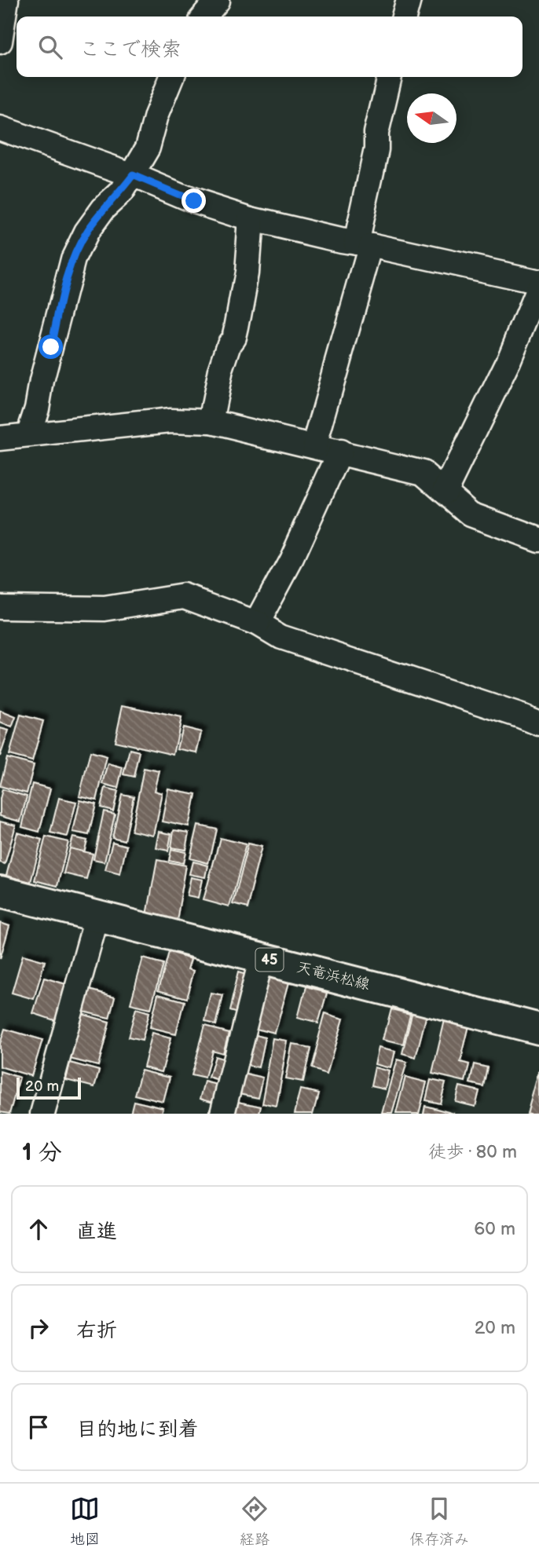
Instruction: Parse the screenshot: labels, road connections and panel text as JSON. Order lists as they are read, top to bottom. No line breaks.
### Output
{"streets":{"main road":["45","天竜浜松線"]},"scale_bar":"20 m","north":"left","page":{"search":"ここで検索","scale":"20 m","heading":["1 分","徒歩 · 80 m"],"list":[["直進","60 m"],["右折","20 m"],"目的地に到着"],"nav":["地図","経路","保存済み"]}}
